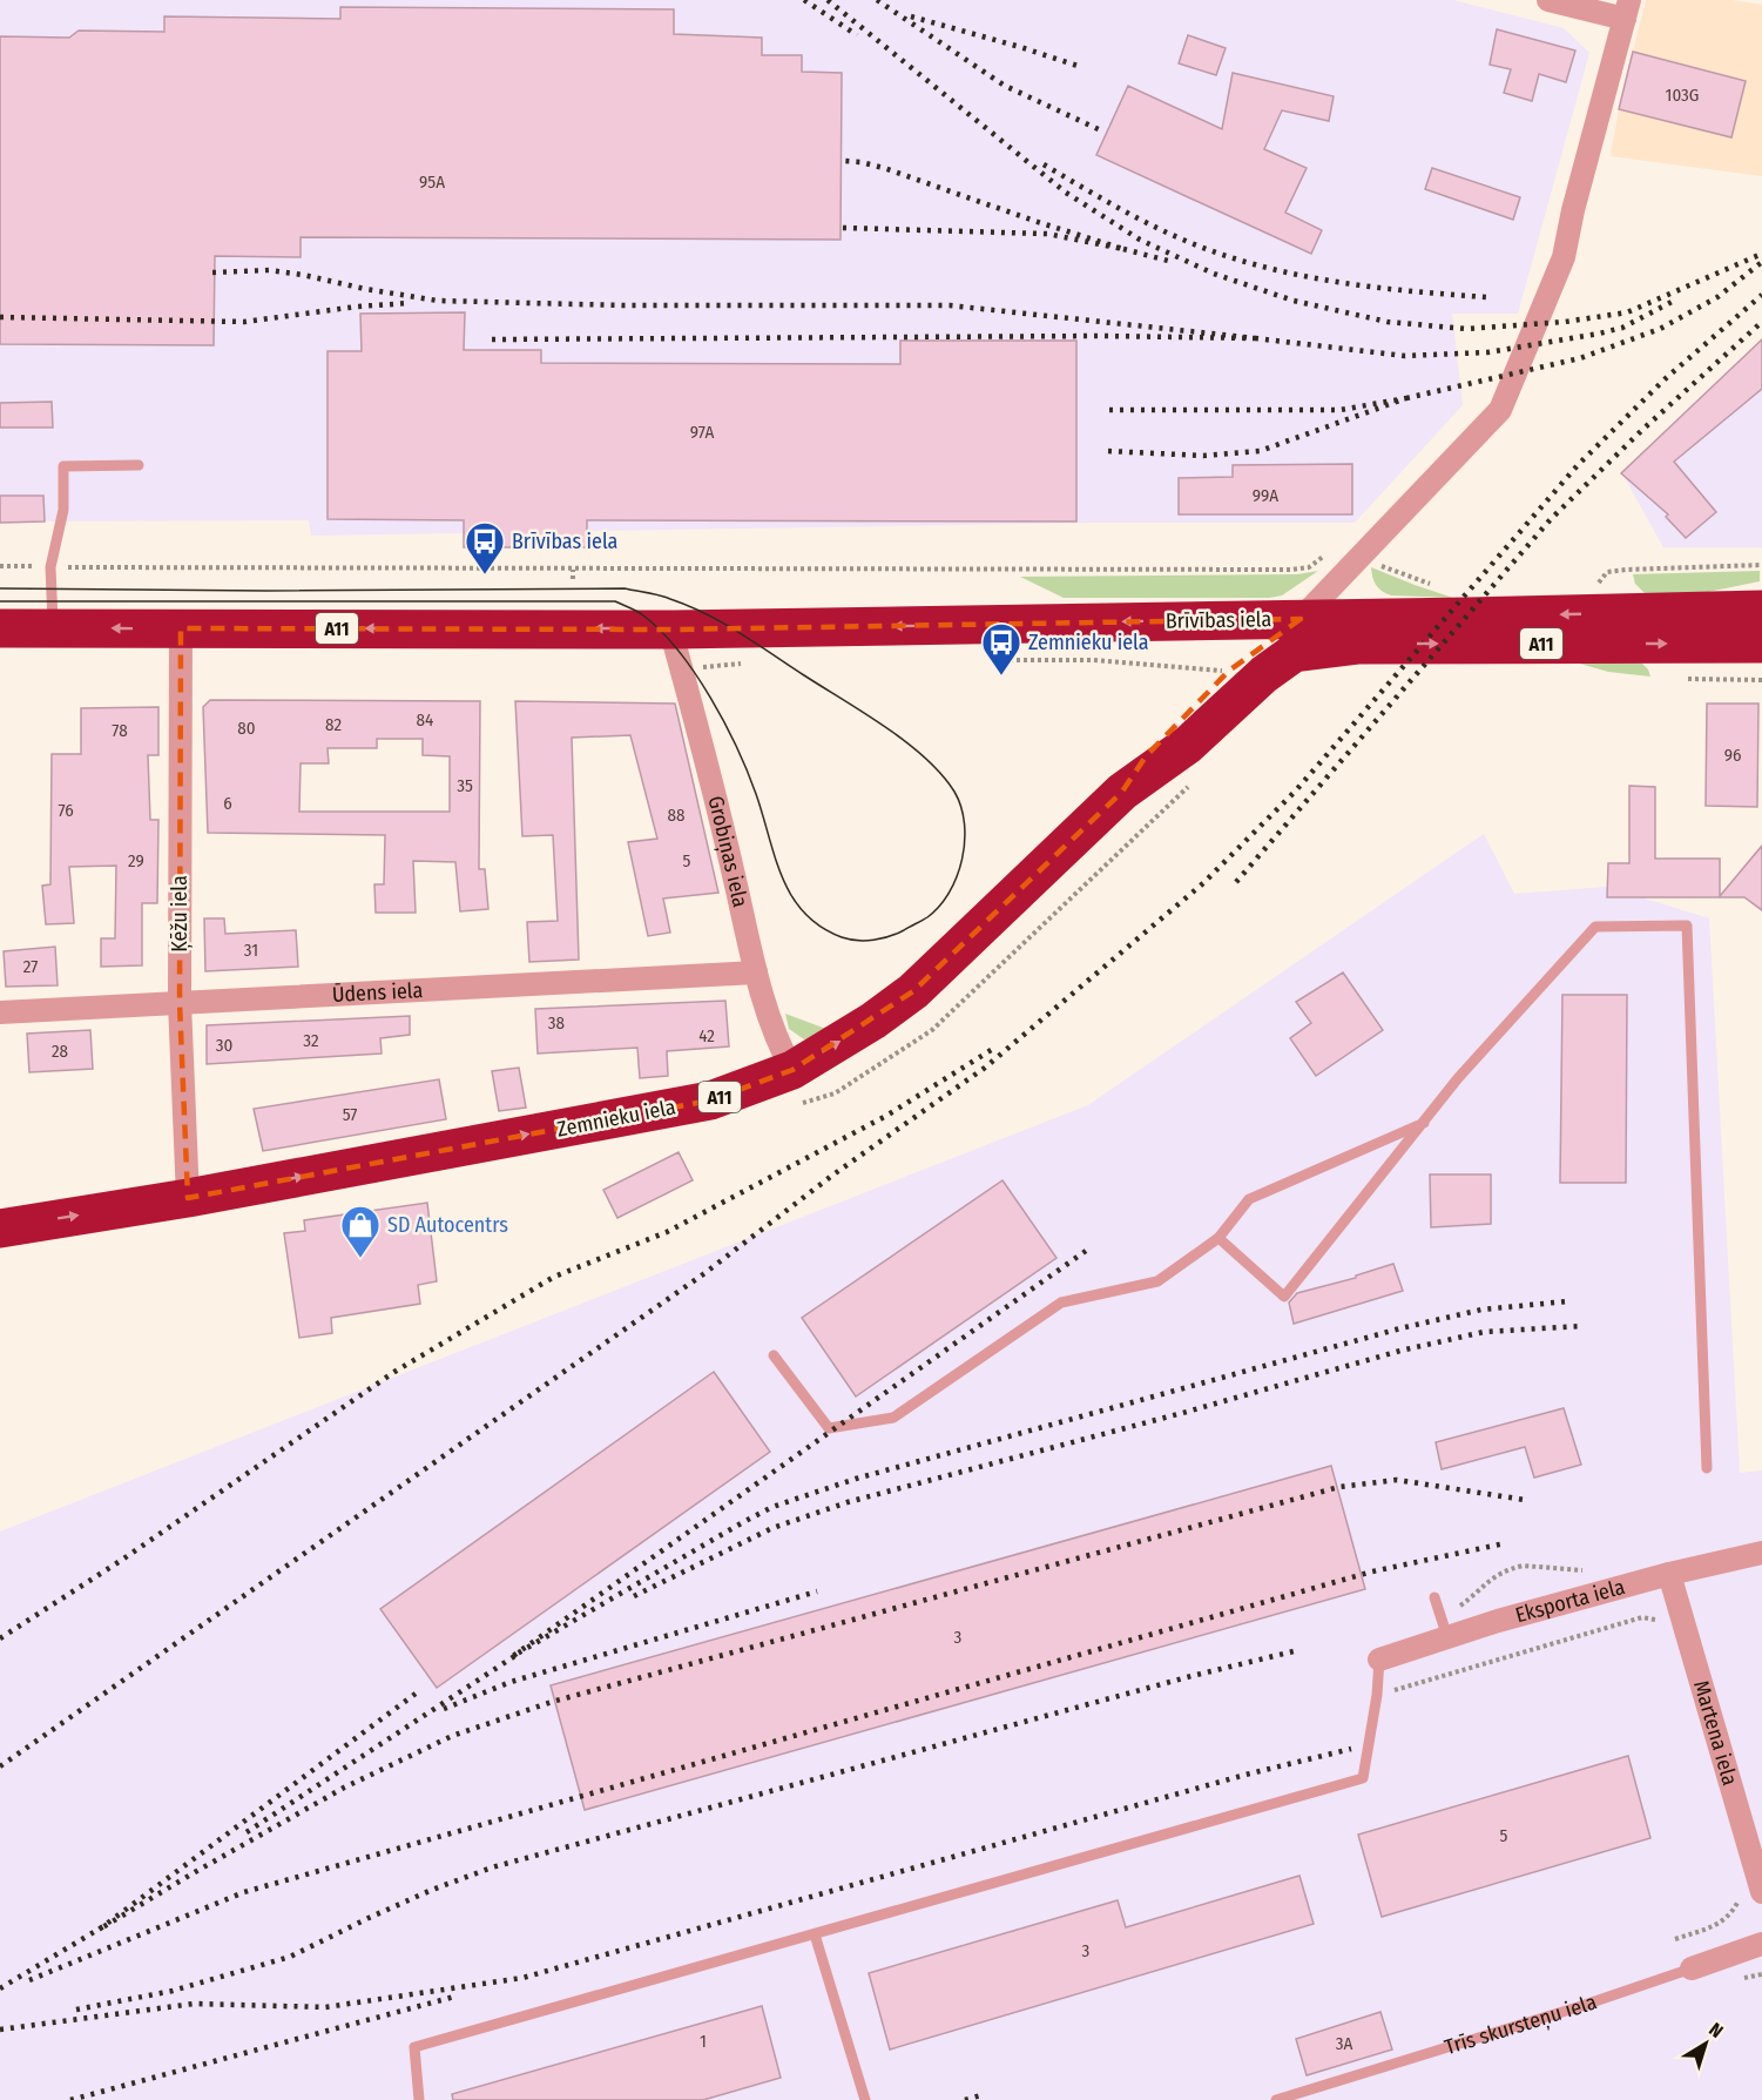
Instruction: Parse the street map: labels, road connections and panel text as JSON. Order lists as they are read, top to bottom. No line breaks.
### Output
{"streets":{"highway":["Brīvības iela","A11","Zemnieku iela"],"street":["Grobiņas iela","Ķēžu iela","Ūdens iela","Eksporta iela","Martena iela","Trīs skursteņu iela"]},"crossings":[["Brīvības iela","Grobiņas iela"],["Brīvības iela","Ķēžu iela"],["Brīvības iela","Zemnieku iela"],["Grobiņas iela","Ūdens iela"],["Grobiņas iela","Zemnieku iela"],["Ķēžu iela","Ūdens iela"],["Ķēžu iela","Zemnieku iela"],["Eksporta iela","Martena iela"]],"one_way":["Zemnieku iela"],"places":{"bus stop":["Brīvības iela","Zemnieku iela"],"shop":["SD Autocentrs"]},"house_numbers":["103G","95A","97A","99A","84","82","80","78","96","35","6","76","88","29","5","31","27","38","42","32","30","28","57","3","5","3","1","3A"],"north":"top right"}
